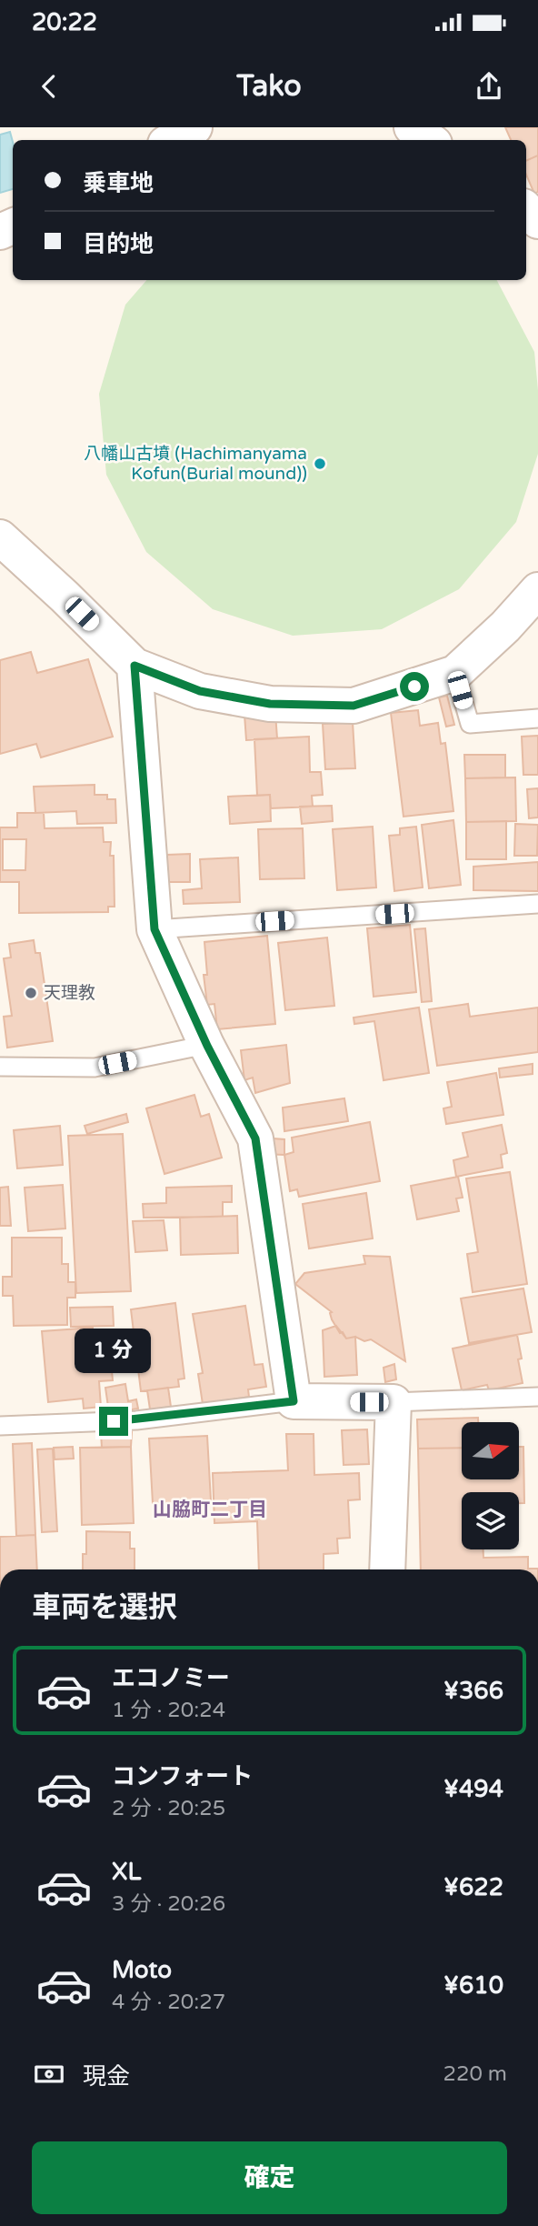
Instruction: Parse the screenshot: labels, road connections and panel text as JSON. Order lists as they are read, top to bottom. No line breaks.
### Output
{"districts":["山脇町二丁目"],"places":["八幡山古墳 (Hachimanyama Kofun(Burial mound))","天理教"],"north":"right","page":{"status":"20:22","header":"Tako","banner":["乗車地","目的地"],"bubble":"1 分","heading":"車両を選択","list":[{"name":"エコノミー","note":"1 分 · 20:24","value":"¥366"},{"name":"コンフォート","note":"2 分 · 20:25","value":"¥494"},{"name":"XL","note":"3 分 · 20:26","value":"¥622"},{"name":"Moto","note":"4 分 · 20:27","value":"¥610"}],"pay":["現金","220 m"],"buttons":"確定"}}
